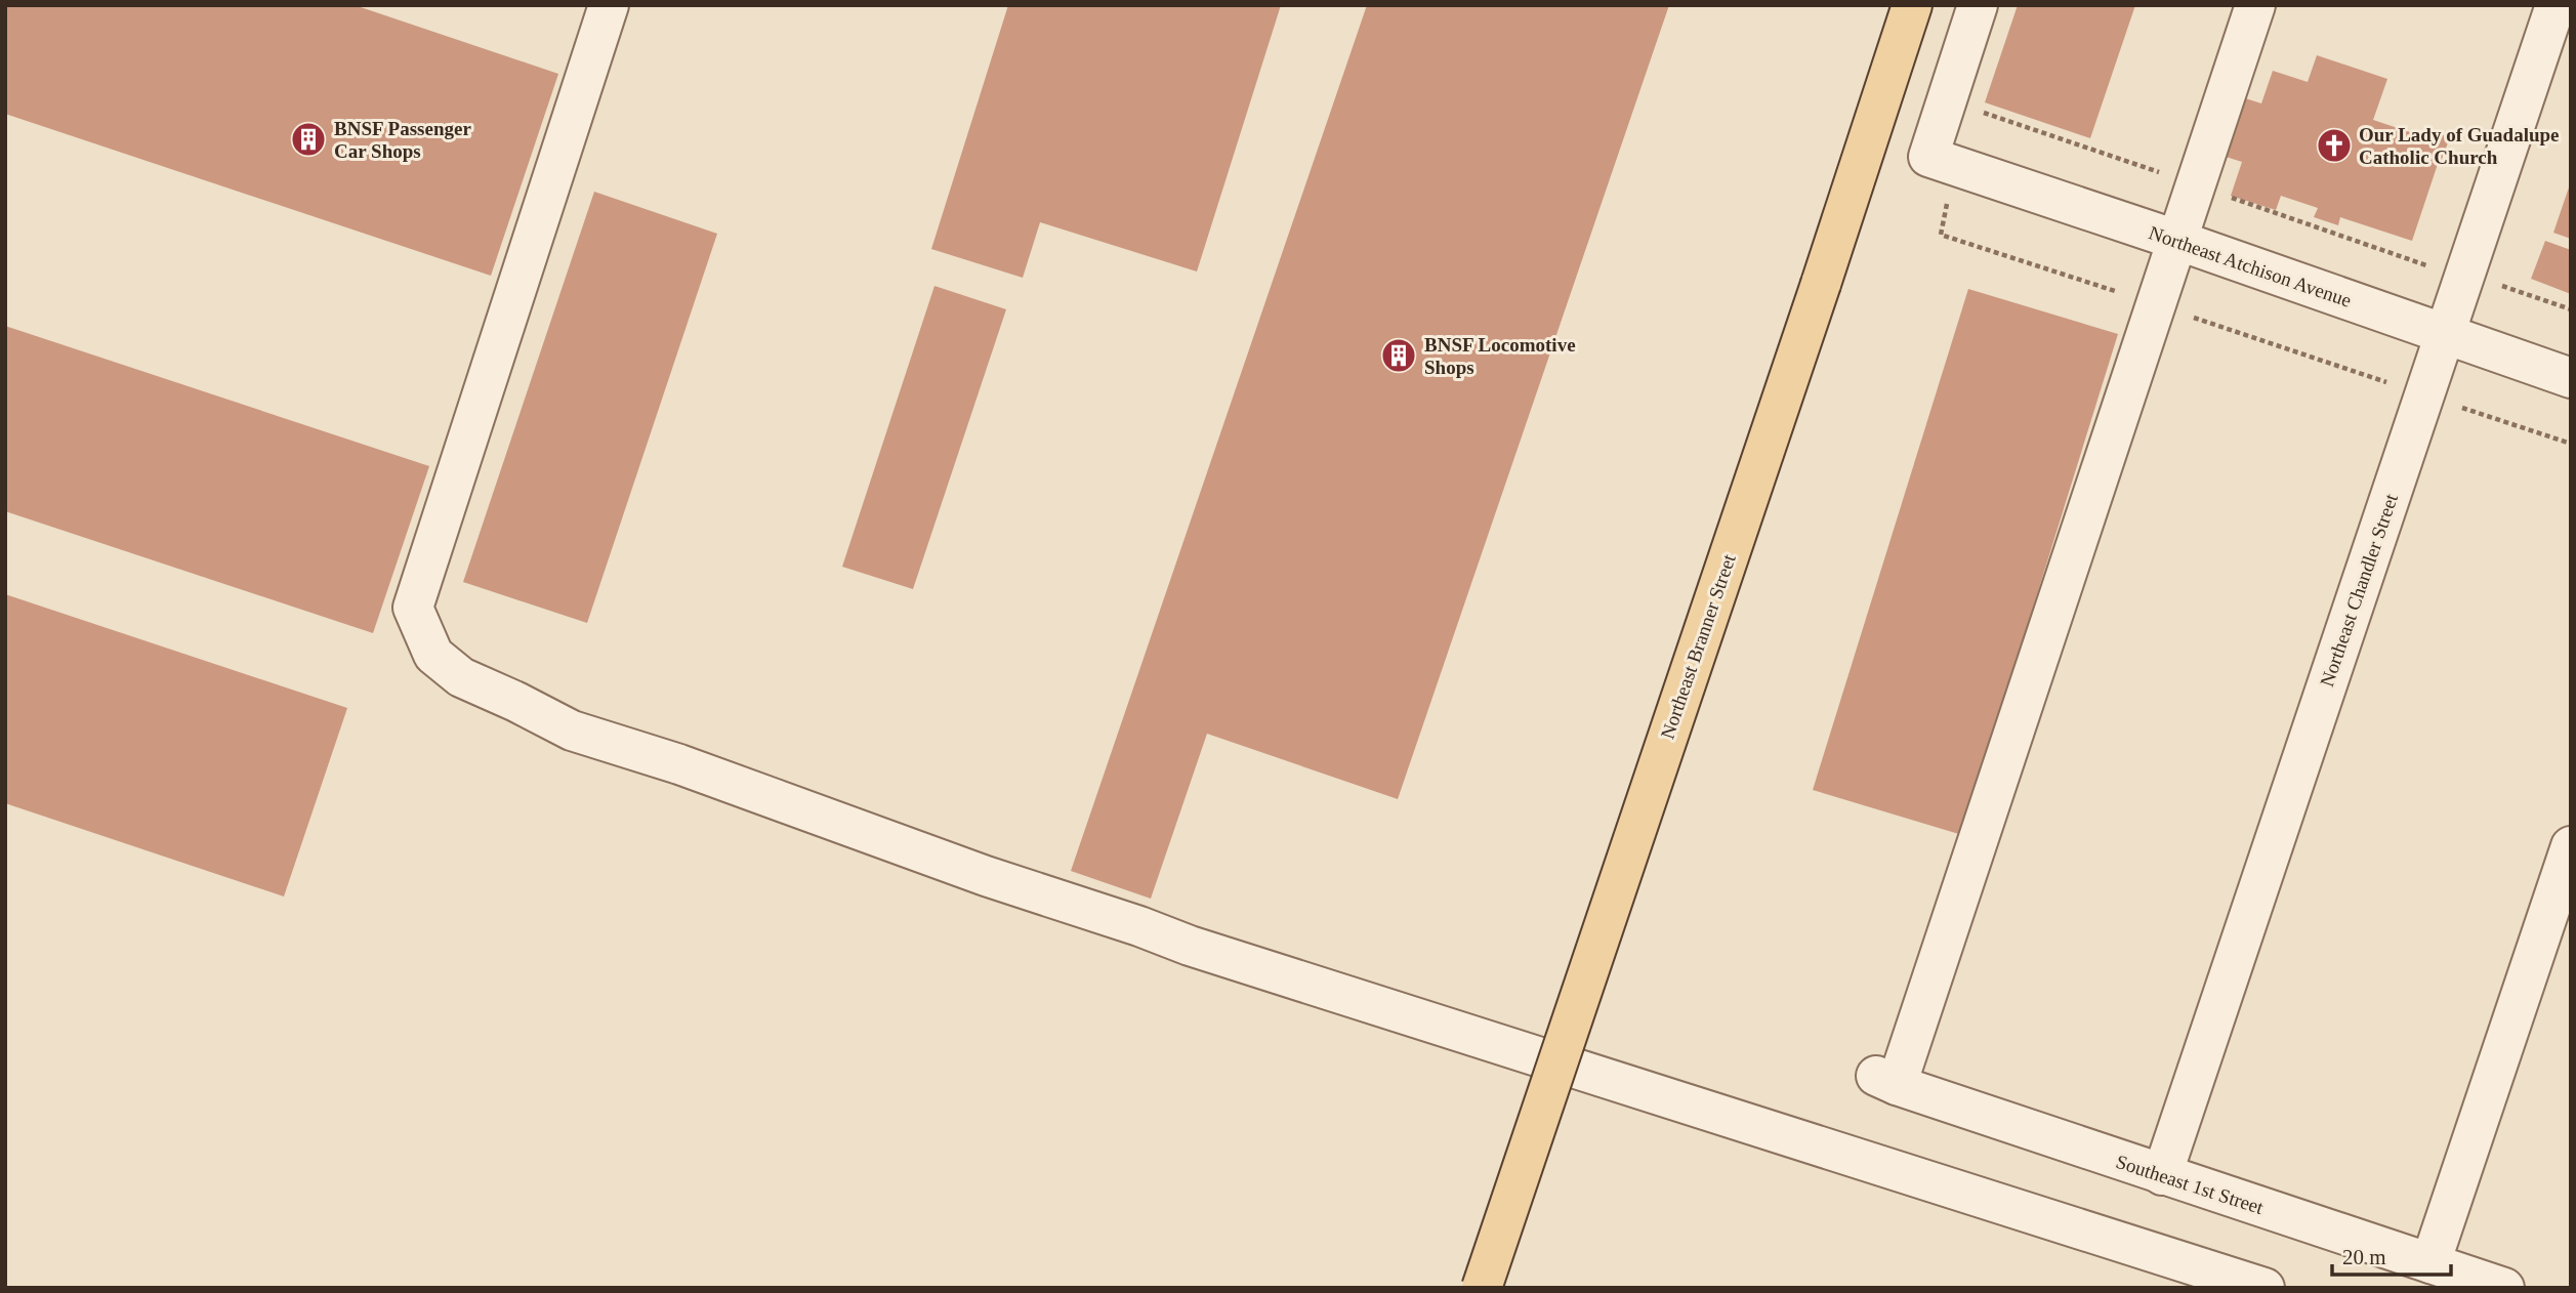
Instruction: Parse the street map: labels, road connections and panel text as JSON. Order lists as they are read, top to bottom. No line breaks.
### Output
{"streets":{"main road":["Northeast Branner Street"],"street":["Northeast Atchison Avenue","Northeast Chandler Street","Southeast 1st Street"]},"crossings":[["Northeast Atchison Avenue","Northeast Chandler Street"],["Northeast Chandler Street","Southeast 1st Street"]],"places":{"building":["BNSF Passenger Car Shops","BNSF Locomotive Shops"],"church":["Our Lady of Guadalupe Catholic Church"]},"scale_bar":"20 m"}
